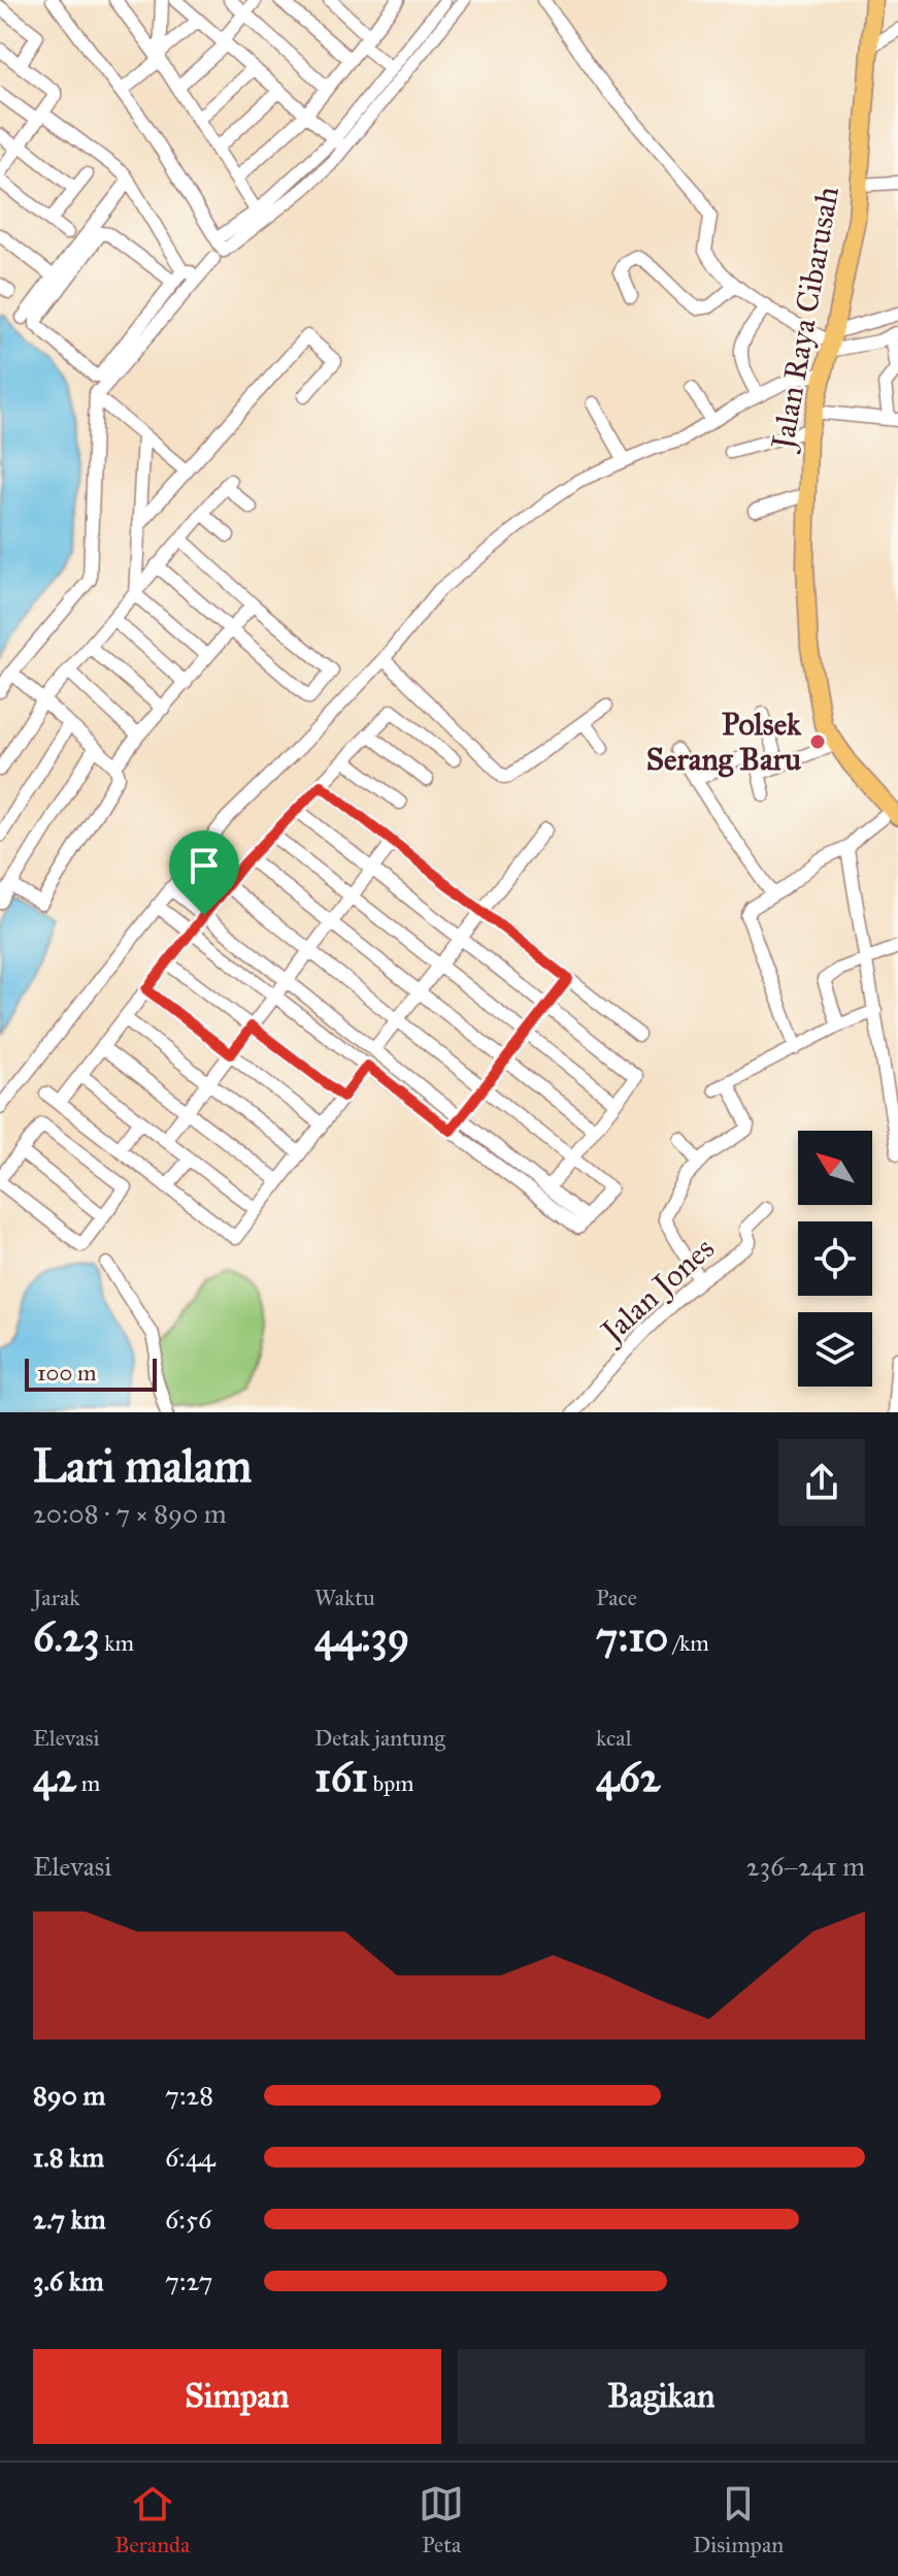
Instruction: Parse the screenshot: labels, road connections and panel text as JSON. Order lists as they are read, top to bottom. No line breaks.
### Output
{"streets":{"main road":["Jalan Raya Cibarusah"],"street":["Jalan Jones"]},"places":["Polsek Serang Baru"],"scale_bar":"100 m","north":"top left","page":{"scale":"100 m","heading":["Lari malam","20:08 · 7 × 890 m"],"stats":[["Jarak","6.23 km"],["Waktu","44:39"],["Pace","7:10 /km"],["Elevasi","42 m"],["Detak jantung","161 bpm"],["kcal","462"]],"chart":["Elevasi","236–241 m"],"list":[{"name":"890 m","note":"7:28"},{"name":"1.8 km","note":"6:44"},{"name":"2.7 km","note":"6:56"},{"name":"3.6 km","note":"7:27"}],"buttons":["Simpan","Bagikan"],"tabs":["Beranda","Peta","Disimpan"]}}
